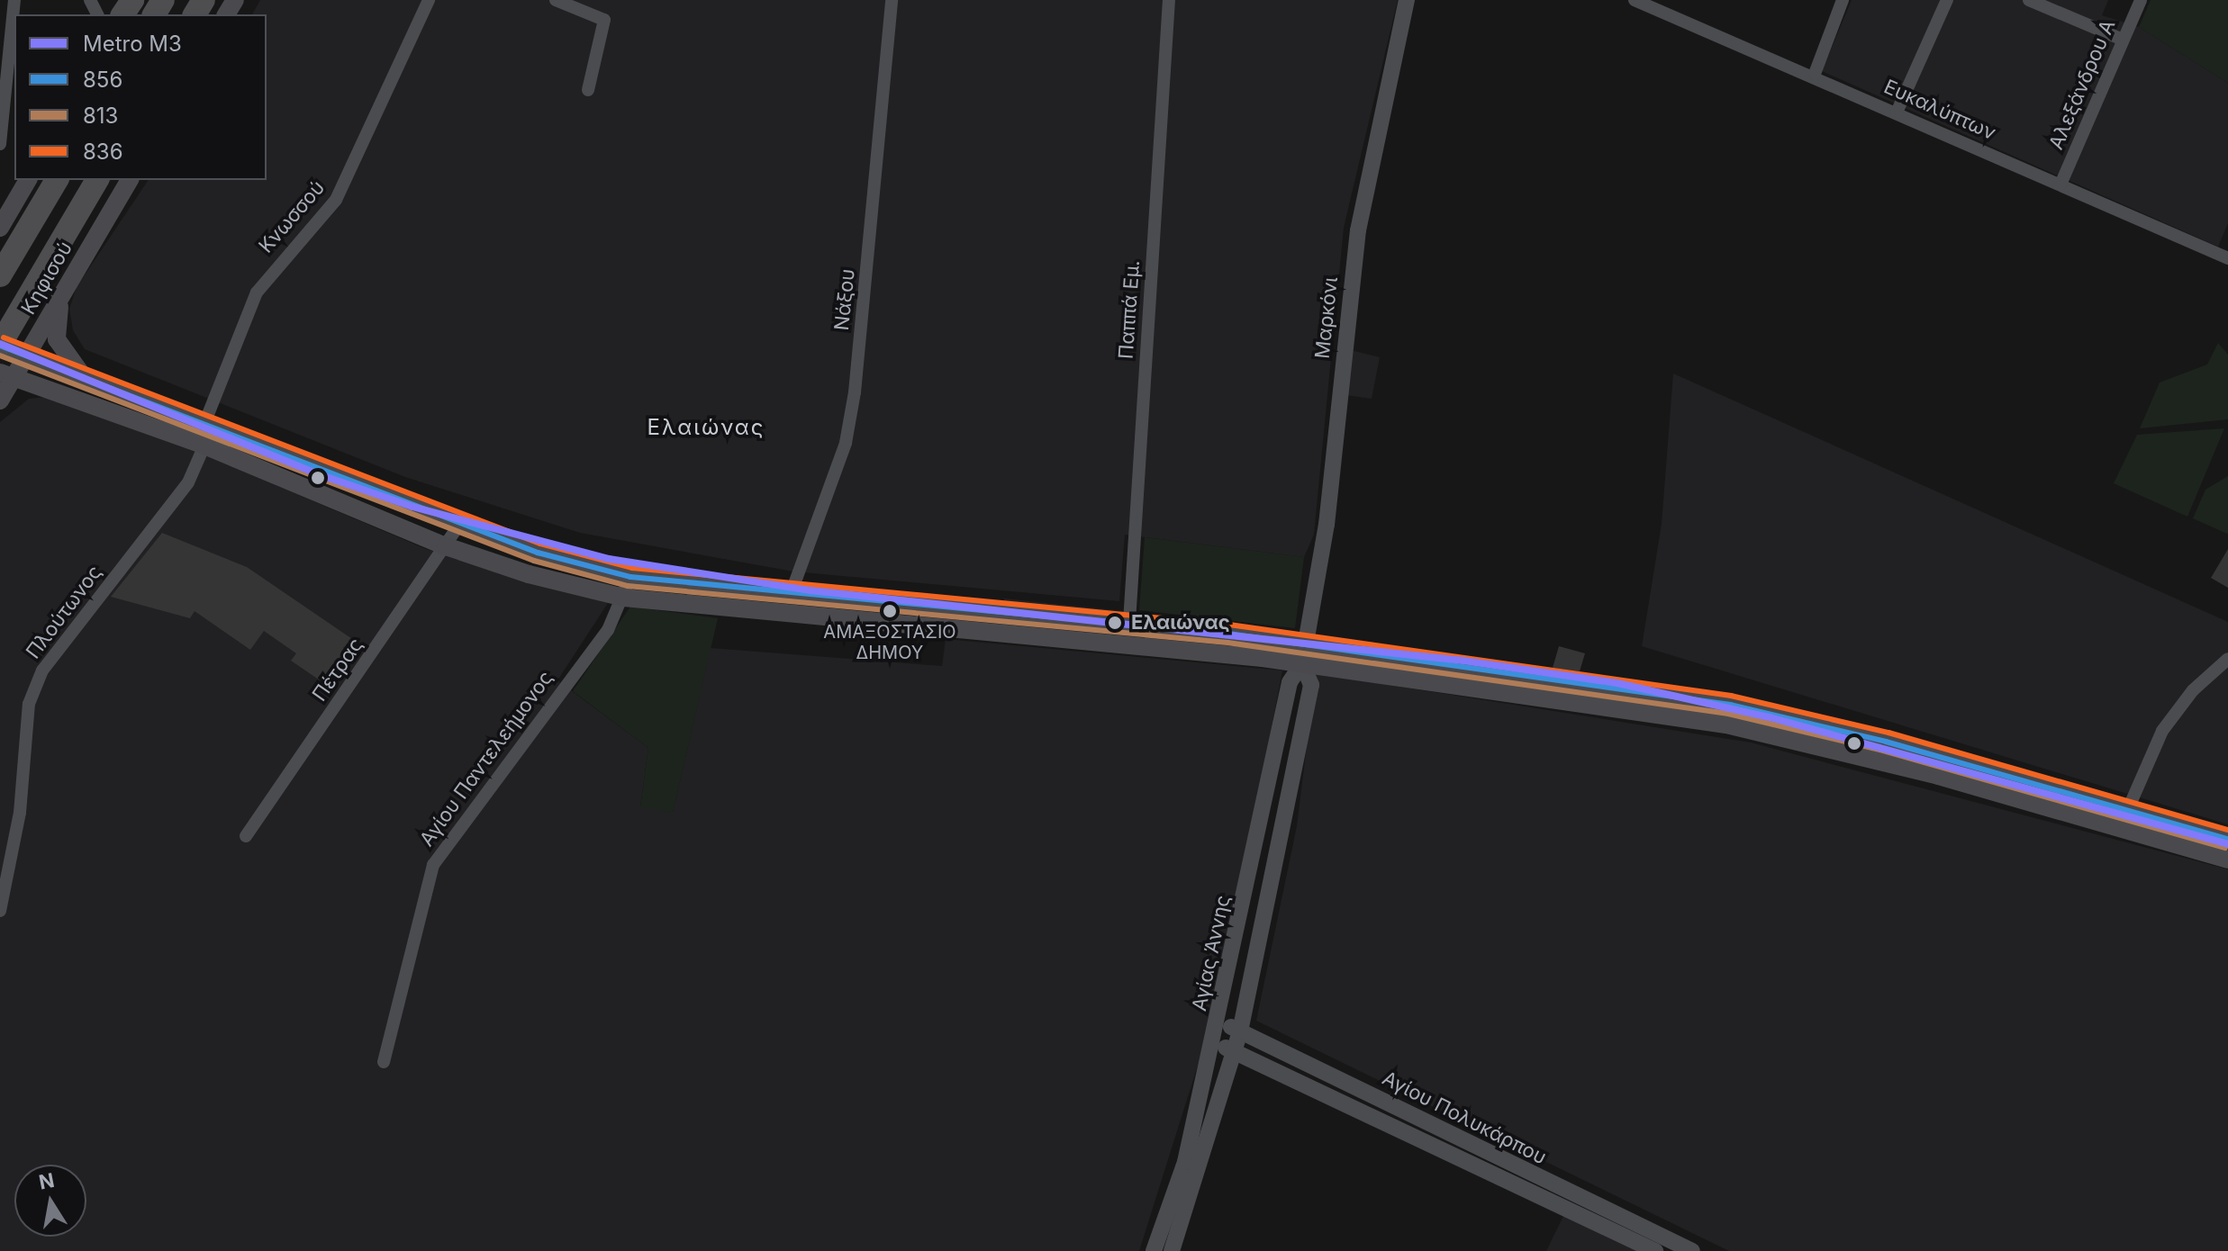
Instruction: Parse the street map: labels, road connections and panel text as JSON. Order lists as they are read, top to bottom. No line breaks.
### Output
{"streets":{"main road":["Κηφισού"],"street":["Αλεξάνδρου Α","Ευκαλύπτων","Κνωσσού","Νάξου","Παππά Εμ.","Μαρκόνι","Πλούτωνος","Πέτρας","Αγίου Παντελεήμονος","Αγίας Άννης","Αγίου Πολυκάρπου"]},"crossings":[["Αλεξάνδρου Α","Ευκαλύπτων"],["Μαρκόνι","Αγίας Άννης"],["Αγίας Άννης","Αγίου Πολυκάρπου"]],"districts":["Ελαιώνας"],"places":["ΑΜΑΞΟΣΤΑΣΙΟ ΔΗΜΟΥ","Ελαιώνας"],"lines":["transit line 836","metro line Μ3","transit line 856","transit line 813"],"legend":["Metro Μ3","856","813","836"],"north":"top"}
